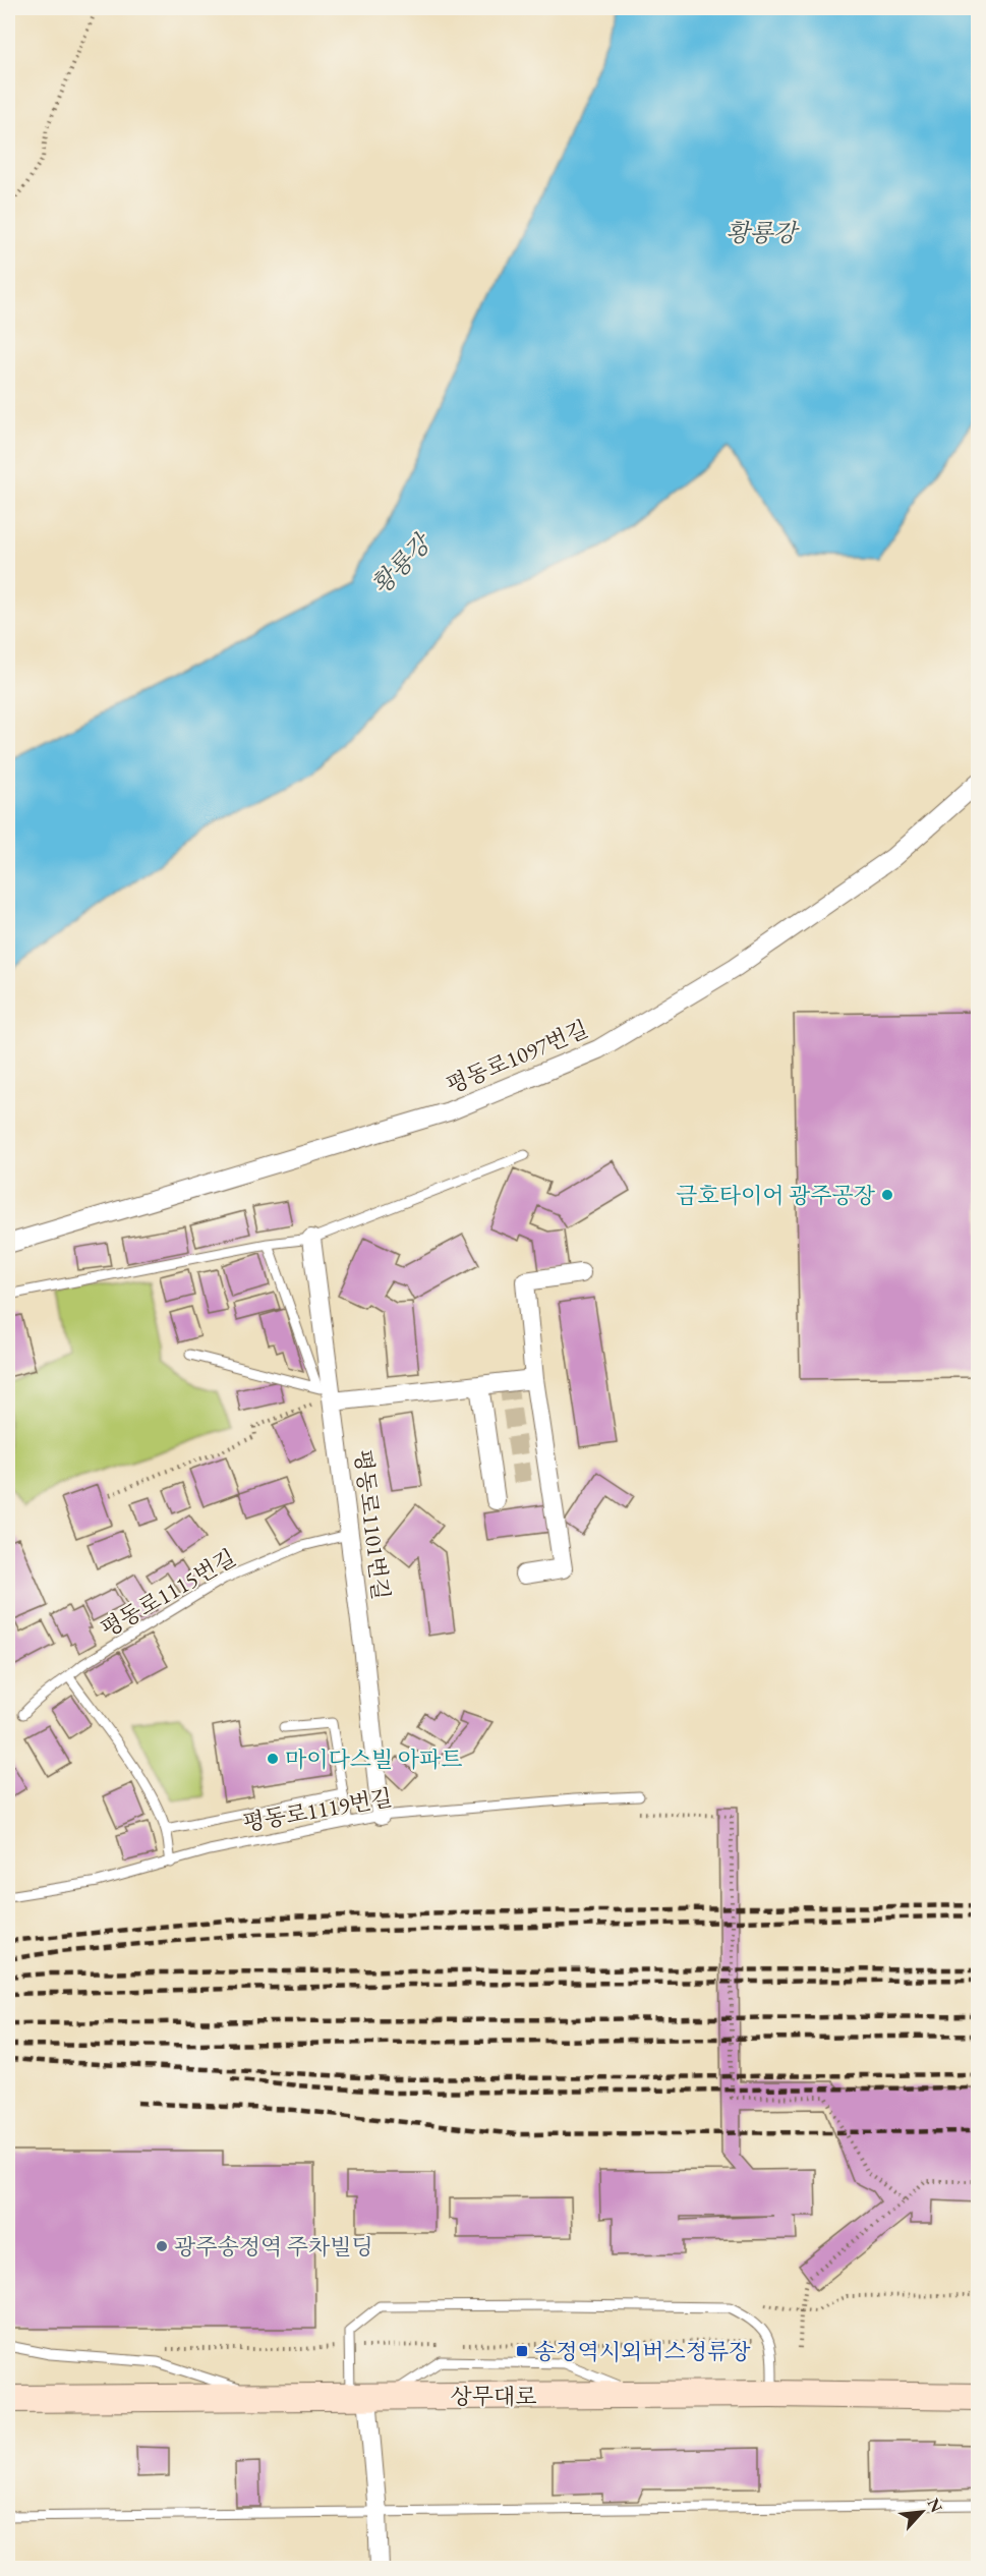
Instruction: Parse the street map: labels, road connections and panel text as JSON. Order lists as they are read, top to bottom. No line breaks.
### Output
{"streets":{"main road":["상무대로"],"street":["평동로1097번길","평동로1101번길"],"lane":["평동로1115번길","평동로1119번길"]},"crossings":[["평동로1101번길","평동로1115번길"],["평동로1101번길","평동로1119번길"]],"water":["황룡강"],"places":{"other":["금호타이어 광주공장","마이다스빌 아파트","광주송정역 주차빌딩"],"transit":["송정역시외버스정류장"]},"north":"top right"}
